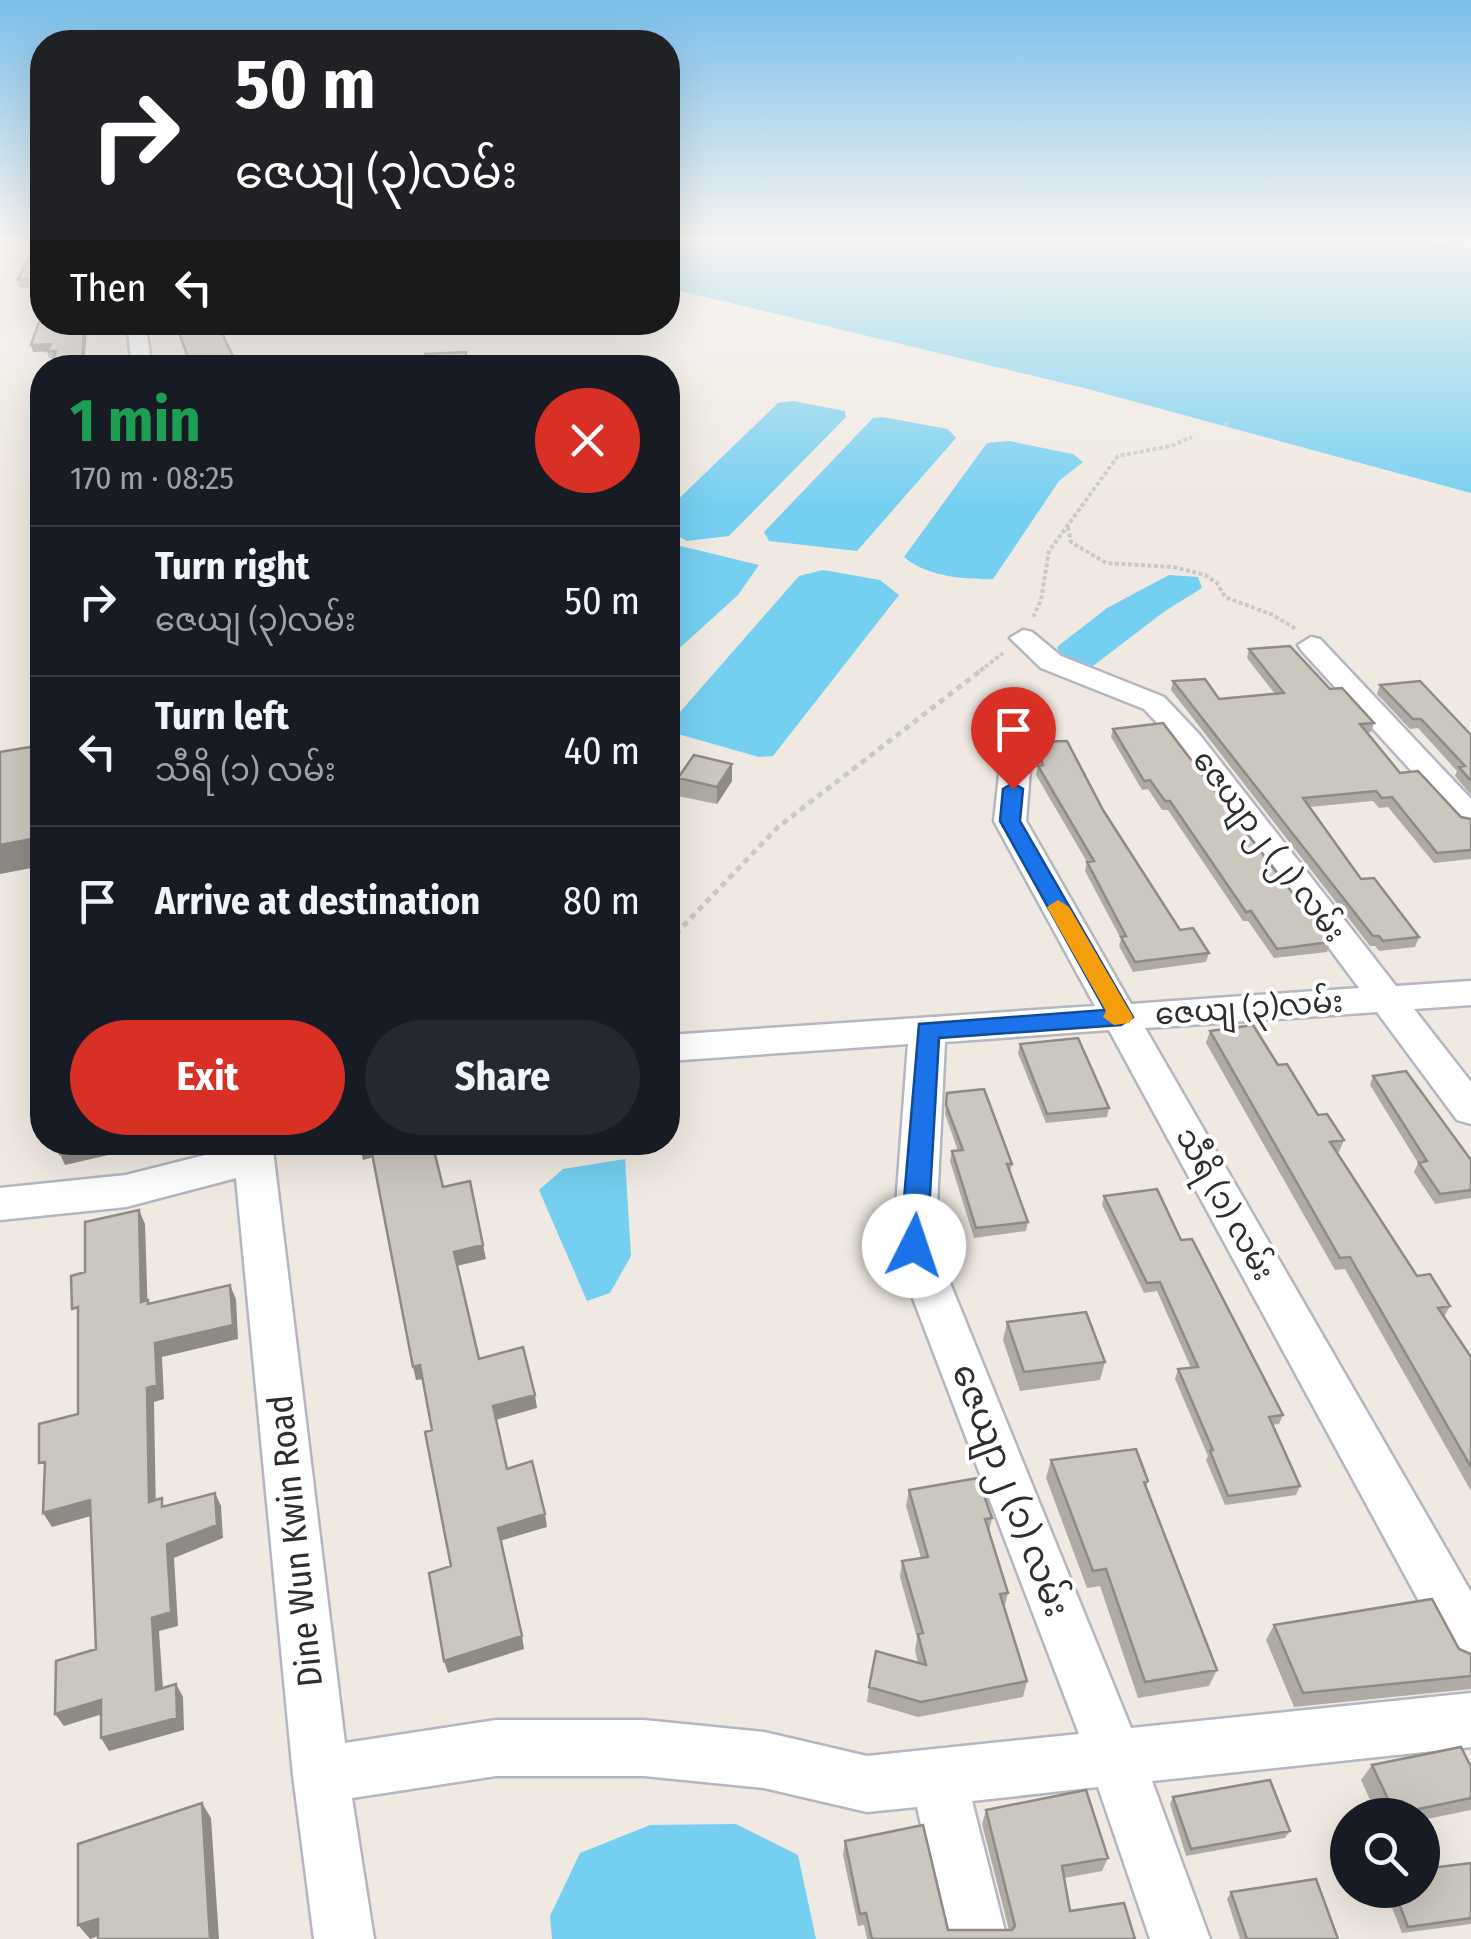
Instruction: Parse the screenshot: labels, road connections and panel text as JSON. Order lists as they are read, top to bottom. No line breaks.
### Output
{"streets":{"street":["ဇေယျာ၂ (၂) လမ်း","ဇေယျ (၃)လမ်း","သီရိ (၁) လမ်း","ဇေယျာ၂ (၁) လမ်း","Dine Wun Kwin Road"]},"crossings":[["ဇေယျာ၂ (၂) လမ်း","ဇေယျ (၃)လမ်း"],["ဇေယျ (၃)လမ်း","သီရိ (၁) လမ်း"],["ဇေယျ (၃)လမ်း","ဇေယျာ၂ (၁) လမ်း"]],"page":{"turn":["50 m","ဇေယျ (၃)လမ်း"],"then":"Then","heading":["1 min","170 m · 08:25"],"list":[{"name":"Turn right","note":"ဇေယျ (၃)လမ်း","value":"50 m"},{"name":"Turn left","note":"သီရိ (၁) လမ်း","value":"40 m"},{"name":"Arrive at destination","value":"80 m"}],"buttons":["Exit","Share"]}}
